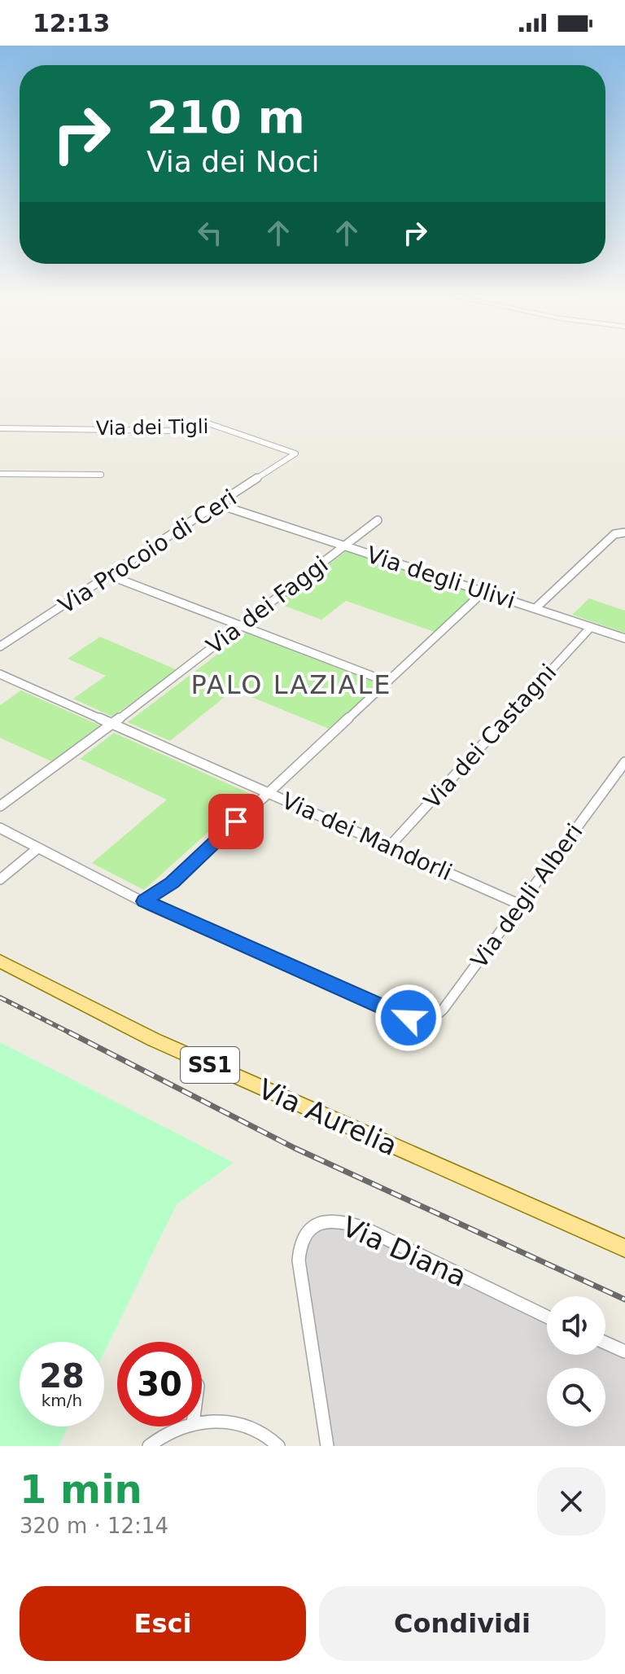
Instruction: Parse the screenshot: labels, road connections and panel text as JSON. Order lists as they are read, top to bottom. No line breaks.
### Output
{"streets":{"main road":["SS1","Via Aurelia"],"street":["Via dei Tigli","Via Procoio di Ceri","Via degli Ulivi","Via dei Faggi","Via dei Castagni","Via dei Mandorli","Via degli Alberi","Via Diana"]},"crossings":[["Via dei Tigli","Via Procoio di Ceri"],["Via Procoio di Ceri","Via degli Ulivi"],["Via degli Ulivi","Via dei Faggi"],["Via degli Ulivi","Via dei Castagni"],["Via dei Faggi","Via dei Mandorli"],["Via dei Castagni","Via dei Mandorli"],["Via dei Mandorli","Via degli Alberi"]],"districts":["PALO LAZIALE"],"page":{"status":"12:13","turn":["210 m","Via dei Noci"],"speed":"28 km/h","limit":"30","heading":["1 min","320 m · 12:14"],"buttons":["Esci","Condividi"]}}
